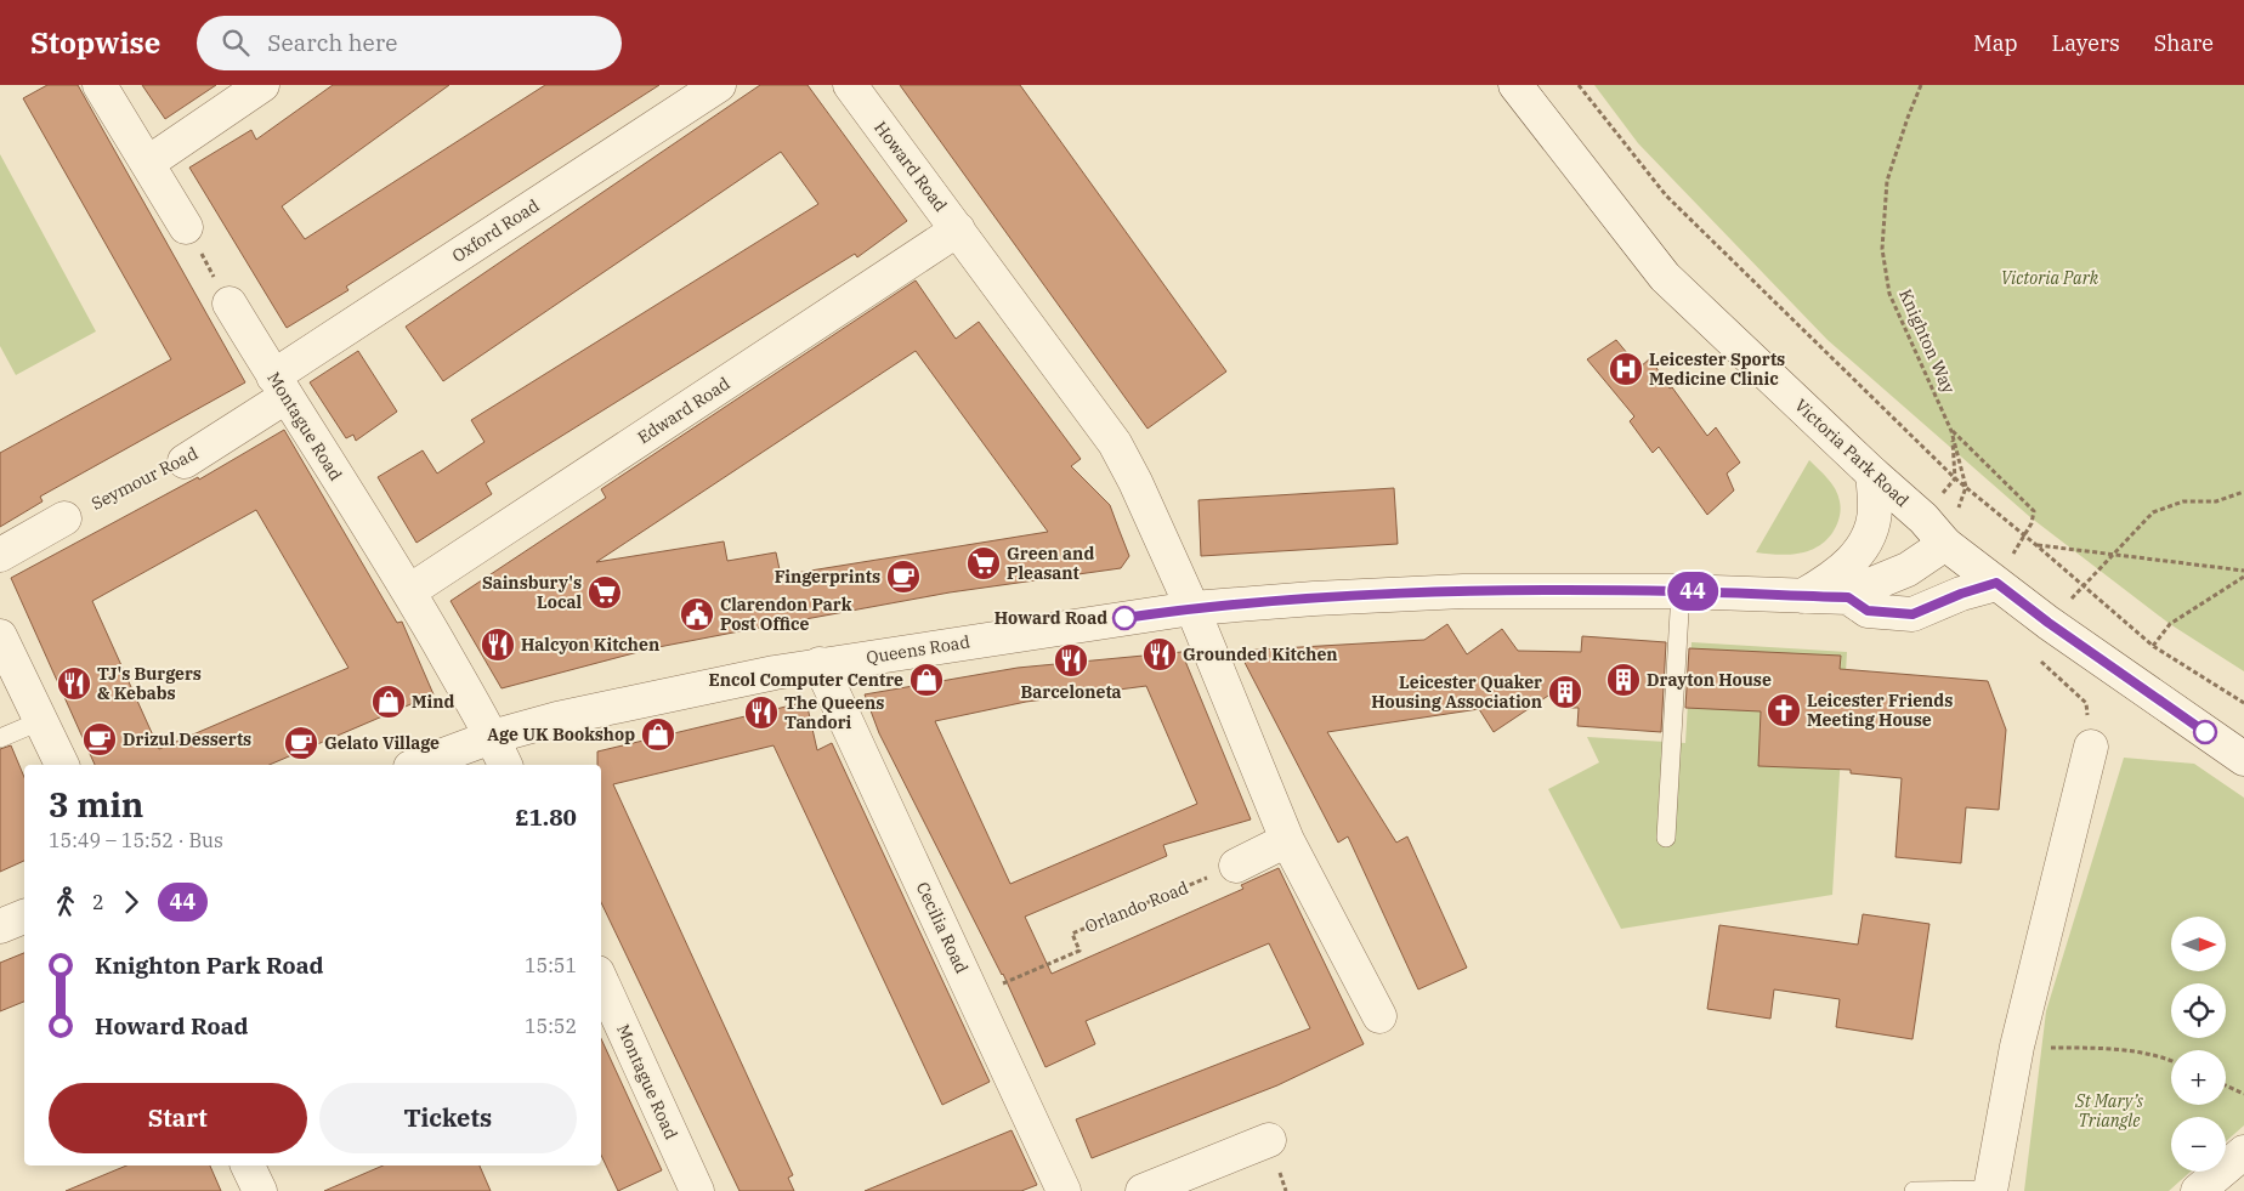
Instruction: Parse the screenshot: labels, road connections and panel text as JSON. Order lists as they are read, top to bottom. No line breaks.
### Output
{"streets":{"street":["Howard Road","Oxford Road","Edward Road","Montague Road","Victoria Park Road","Seymour Road","Queens Road","Cecilia Road"],"path":["Knighton Way","Orlando Road"]},"crossings":[["Howard Road","Edward Road"],["Howard Road","Queens Road"],["Oxford Road","Montague Road"],["Oxford Road","Seymour Road"],["Edward Road","Montague Road"],["Montague Road","Seymour Road"],["Montague Road","Queens Road"],["Victoria Park Road","Queens Road"],["Queens Road","Cecilia Road"],["Orlando Road","Cecilia Road"]],"parks":["Victoria Park","St Mary’s Triangle"],"places":{"hospital":["Leicester Sports Medicine Clinic"],"supermarket":["Green and Pleasant","Sainsbury's Local"],"cafe":["Fingerprints","Drizul Desserts","Gelato Village"],"public building":["Clarendon Park Post Office"],"other":["Howard Road"],"restaurant":["Halcyon Kitchen","Grounded Kitchen","Barceloneta","TJ's Burgers & Kebabs","The Queens Tandori"],"shop":["Encol Computer Centre","Mind","Age UK Bookshop"],"building":["Drayton House","Leicester Quaker Housing Association"],"church":["Leicester Friends Meeting House"]},"lines":["bus line 44"],"north":"right","page":{"header":"Stopwise","search":"Search here","nav":["Map","Layers","Share"],"on_map":"44","heading":["3 min","15:49 – 15:52 · Bus","£1.80"],"legs":["2","44"],"map_buttons":["+","−"],"list":[{"name":"Knighton Park Road","value":"15:51"},{"name":"Howard Road","value":"15:52"}],"buttons":["Start","Tickets"]}}
